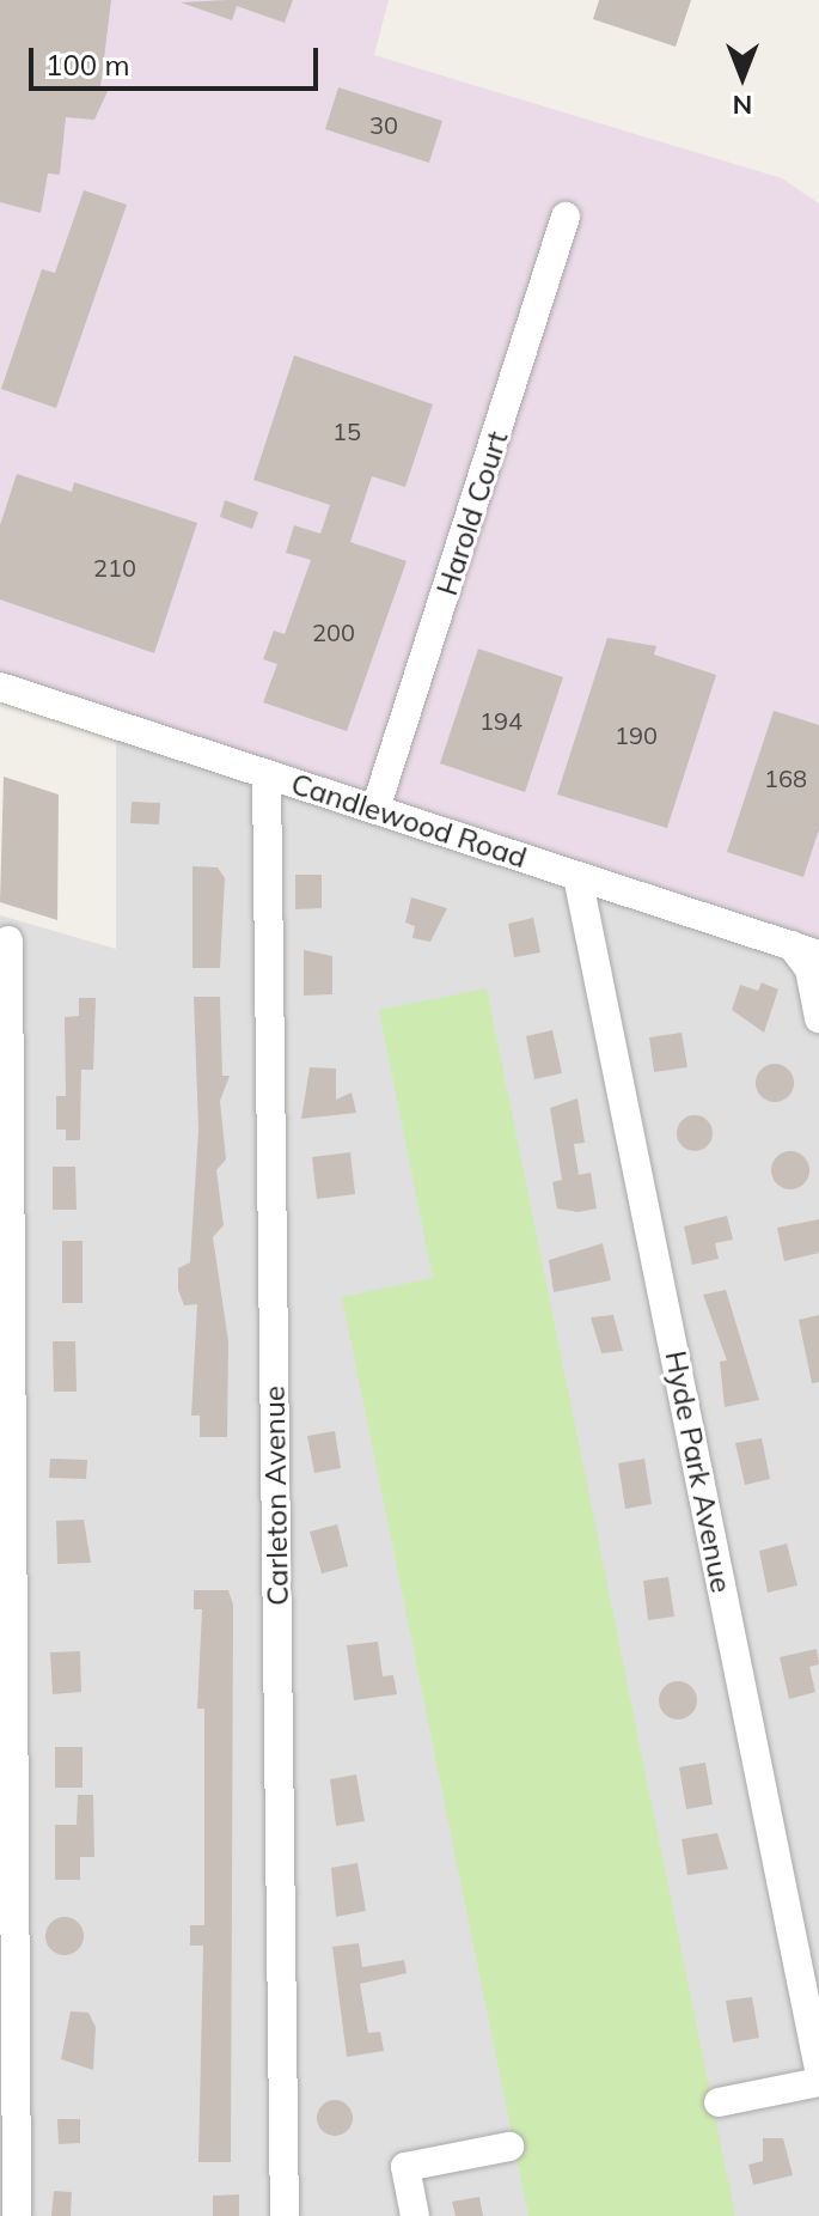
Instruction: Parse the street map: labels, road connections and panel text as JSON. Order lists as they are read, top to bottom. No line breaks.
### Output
{"streets":{"street":["Harold Court","Candlewood Road","Hyde Park Avenue","Carleton Avenue"]},"crossings":[["Harold Court","Candlewood Road"],["Candlewood Road","Hyde Park Avenue"],["Candlewood Road","Carleton Avenue"]],"house_numbers":["30","15","210","200","194","190","168"],"scale_bar":"100 m","north":"bottom"}
